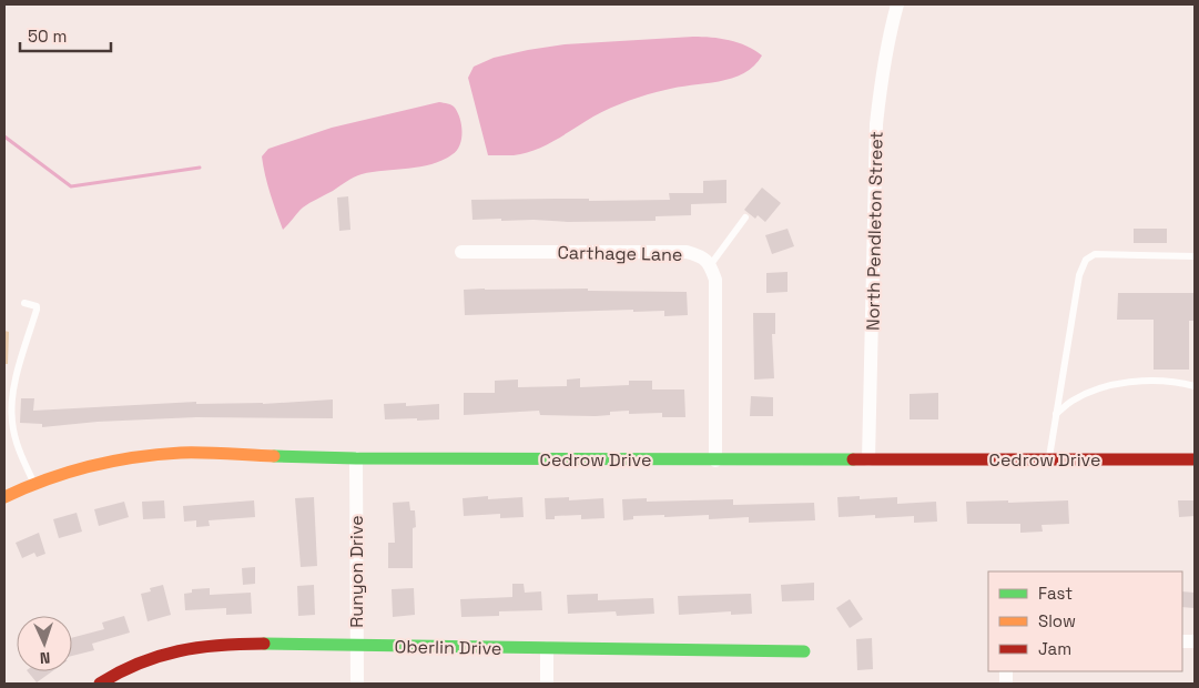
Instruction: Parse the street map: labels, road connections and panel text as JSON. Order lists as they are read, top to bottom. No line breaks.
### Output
{"streets":{"street":["North Pendleton Street","Carthage Lane","Cedrow Drive","Runyon Drive","Oberlin Drive"]},"crossings":[["North Pendleton Street","Cedrow Drive"],["Cedrow Drive","Runyon Drive"],["Runyon Drive","Oberlin Drive"]],"legend":["Fast","Slow","Jam"],"scale_bar":"50 m","north":"bottom"}
